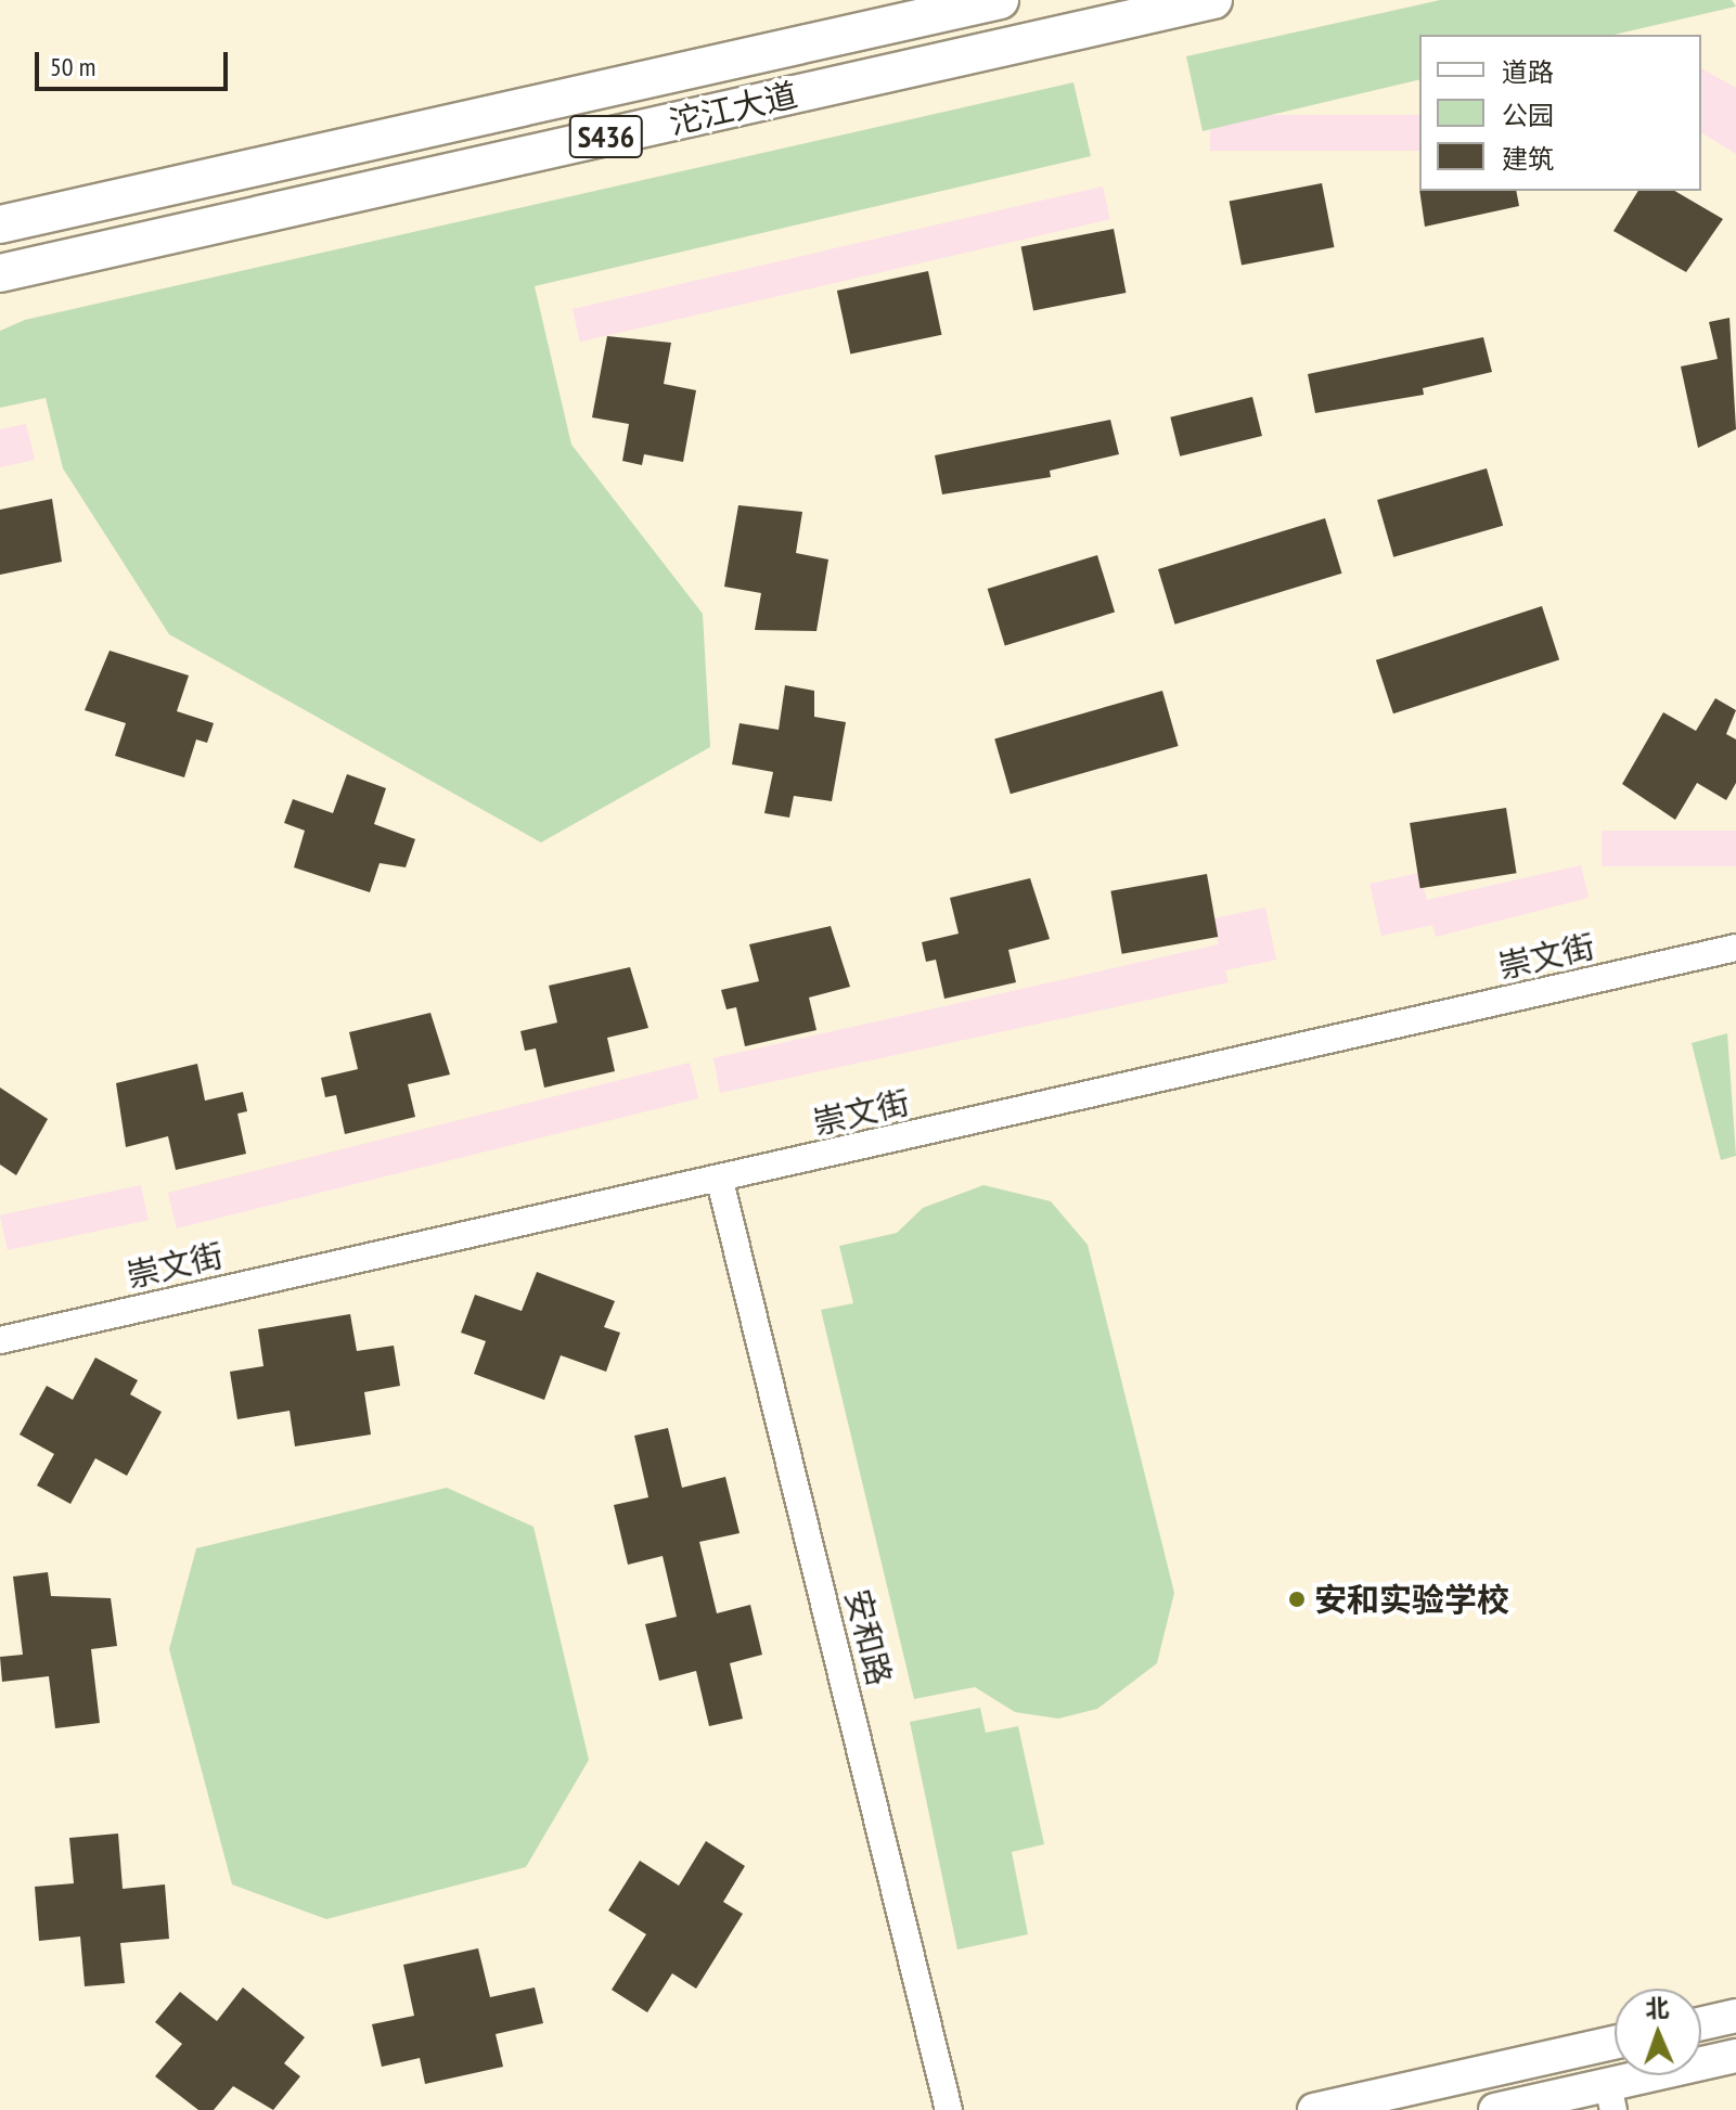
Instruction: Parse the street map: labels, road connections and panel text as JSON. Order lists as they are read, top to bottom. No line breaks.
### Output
{"streets":{"highway":["沱江大道","S436"],"street":["崇文街","安和路"]},"crossings":[["崇文街","安和路"]],"places":["安和实验学校"],"legend":["道路","公园","建筑"],"scale_bar":"50 m","north":"top"}
